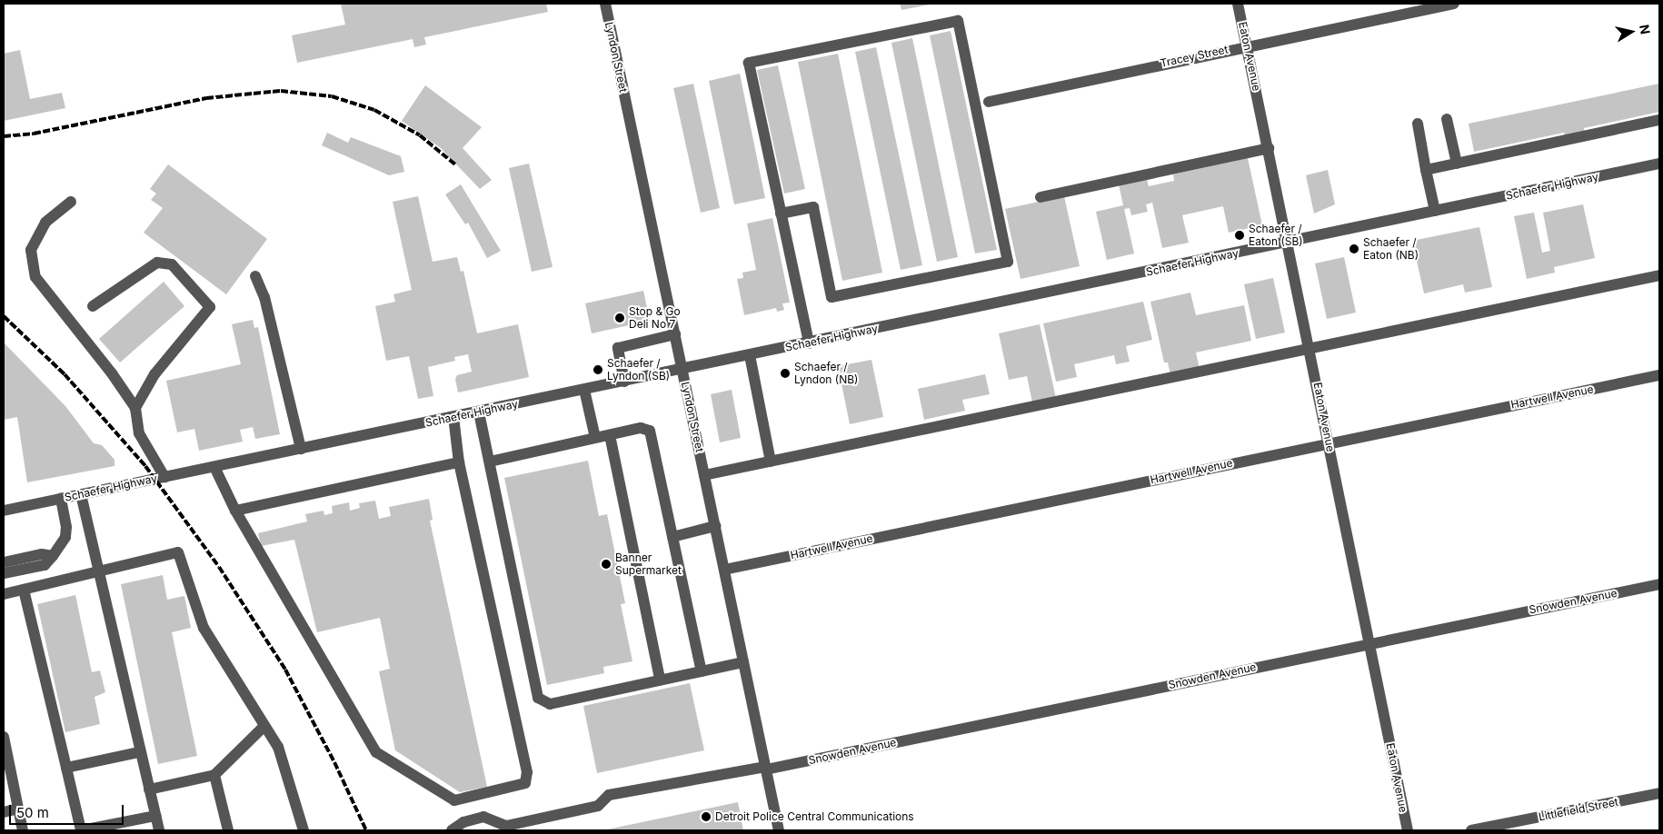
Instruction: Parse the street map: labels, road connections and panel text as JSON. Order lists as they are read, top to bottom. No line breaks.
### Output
{"streets":{"street":["Tracey Street","Eaton Avenue","Lyndon Street","Schaefer Highway","Hartwell Avenue","Snowden Avenue","Littlefield Street"]},"crossings":[["Tracey Street","Eaton Avenue"],["Eaton Avenue","Schaefer Highway"],["Eaton Avenue","Hartwell Avenue"],["Eaton Avenue","Snowden Avenue"],["Lyndon Street","Schaefer Highway"],["Lyndon Street","Hartwell Avenue"],["Lyndon Street","Snowden Avenue"]],"places":["Schaefer / Eaton (SB)","Schaefer / Eaton (NB)","Stop & Go Deli No 7","Schaefer / Lyndon (SB)","Schaefer / Lyndon (NB)","Banner Supermarket","Detroit Police Central Communications"],"scale_bar":"50 m","north":"right"}
